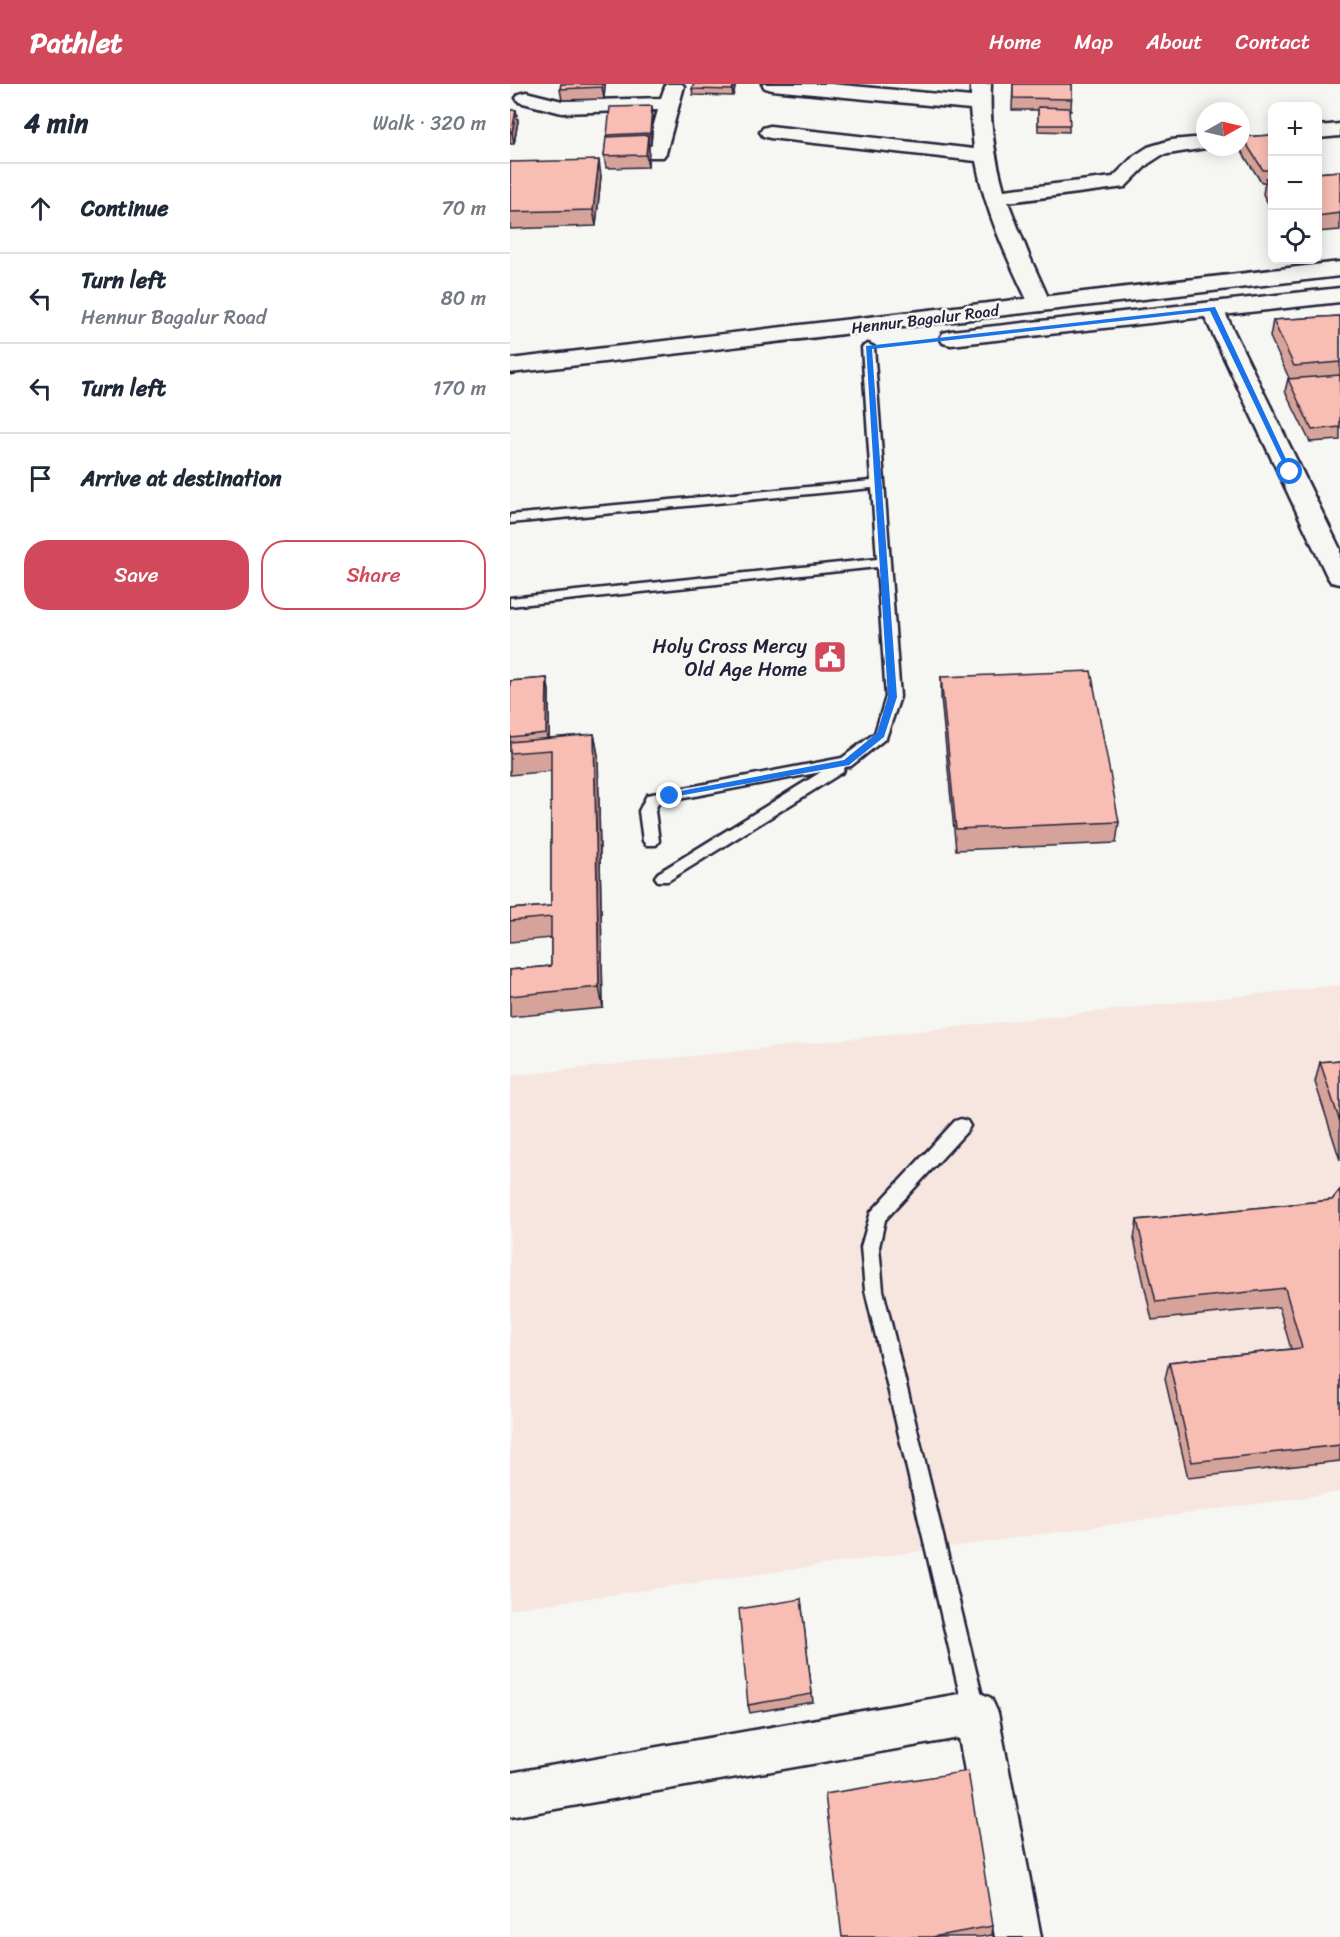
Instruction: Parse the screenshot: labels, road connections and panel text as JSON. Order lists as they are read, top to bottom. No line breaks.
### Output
{"streets":{"street":["Hennur Bagalur Road"]},"places":{"public building":["Holy Cross Mercy Old Age Home"]},"north":"right","page":{"header":"Pathlet","nav":["Home","Map","About","Contact"],"heading":["4 min","Walk · 320 m"],"map_buttons":["+","−"],"list":[["Continue","70 m"],["Turn left","Hennur Bagalur Road","80 m"],["Turn left","170 m"],"Arrive at destination"],"buttons":["Save","Share"]}}
